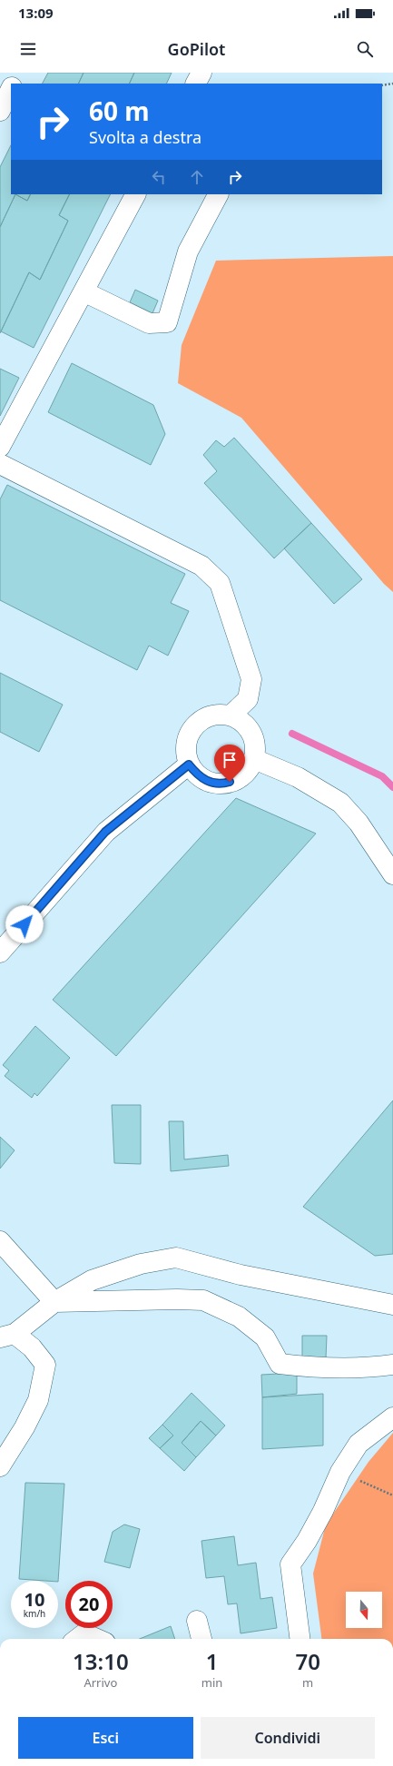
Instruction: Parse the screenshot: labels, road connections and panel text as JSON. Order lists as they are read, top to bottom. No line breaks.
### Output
{"north":"bottom","page":{"status":"13:09","header":"GoPilot","turn":["60 m","Svolta a destra"],"speed":"10 km/h","limit":"20","eta":["13:10","Arrivo","1","min","70","m"],"buttons":["Esci","Condividi"]}}
